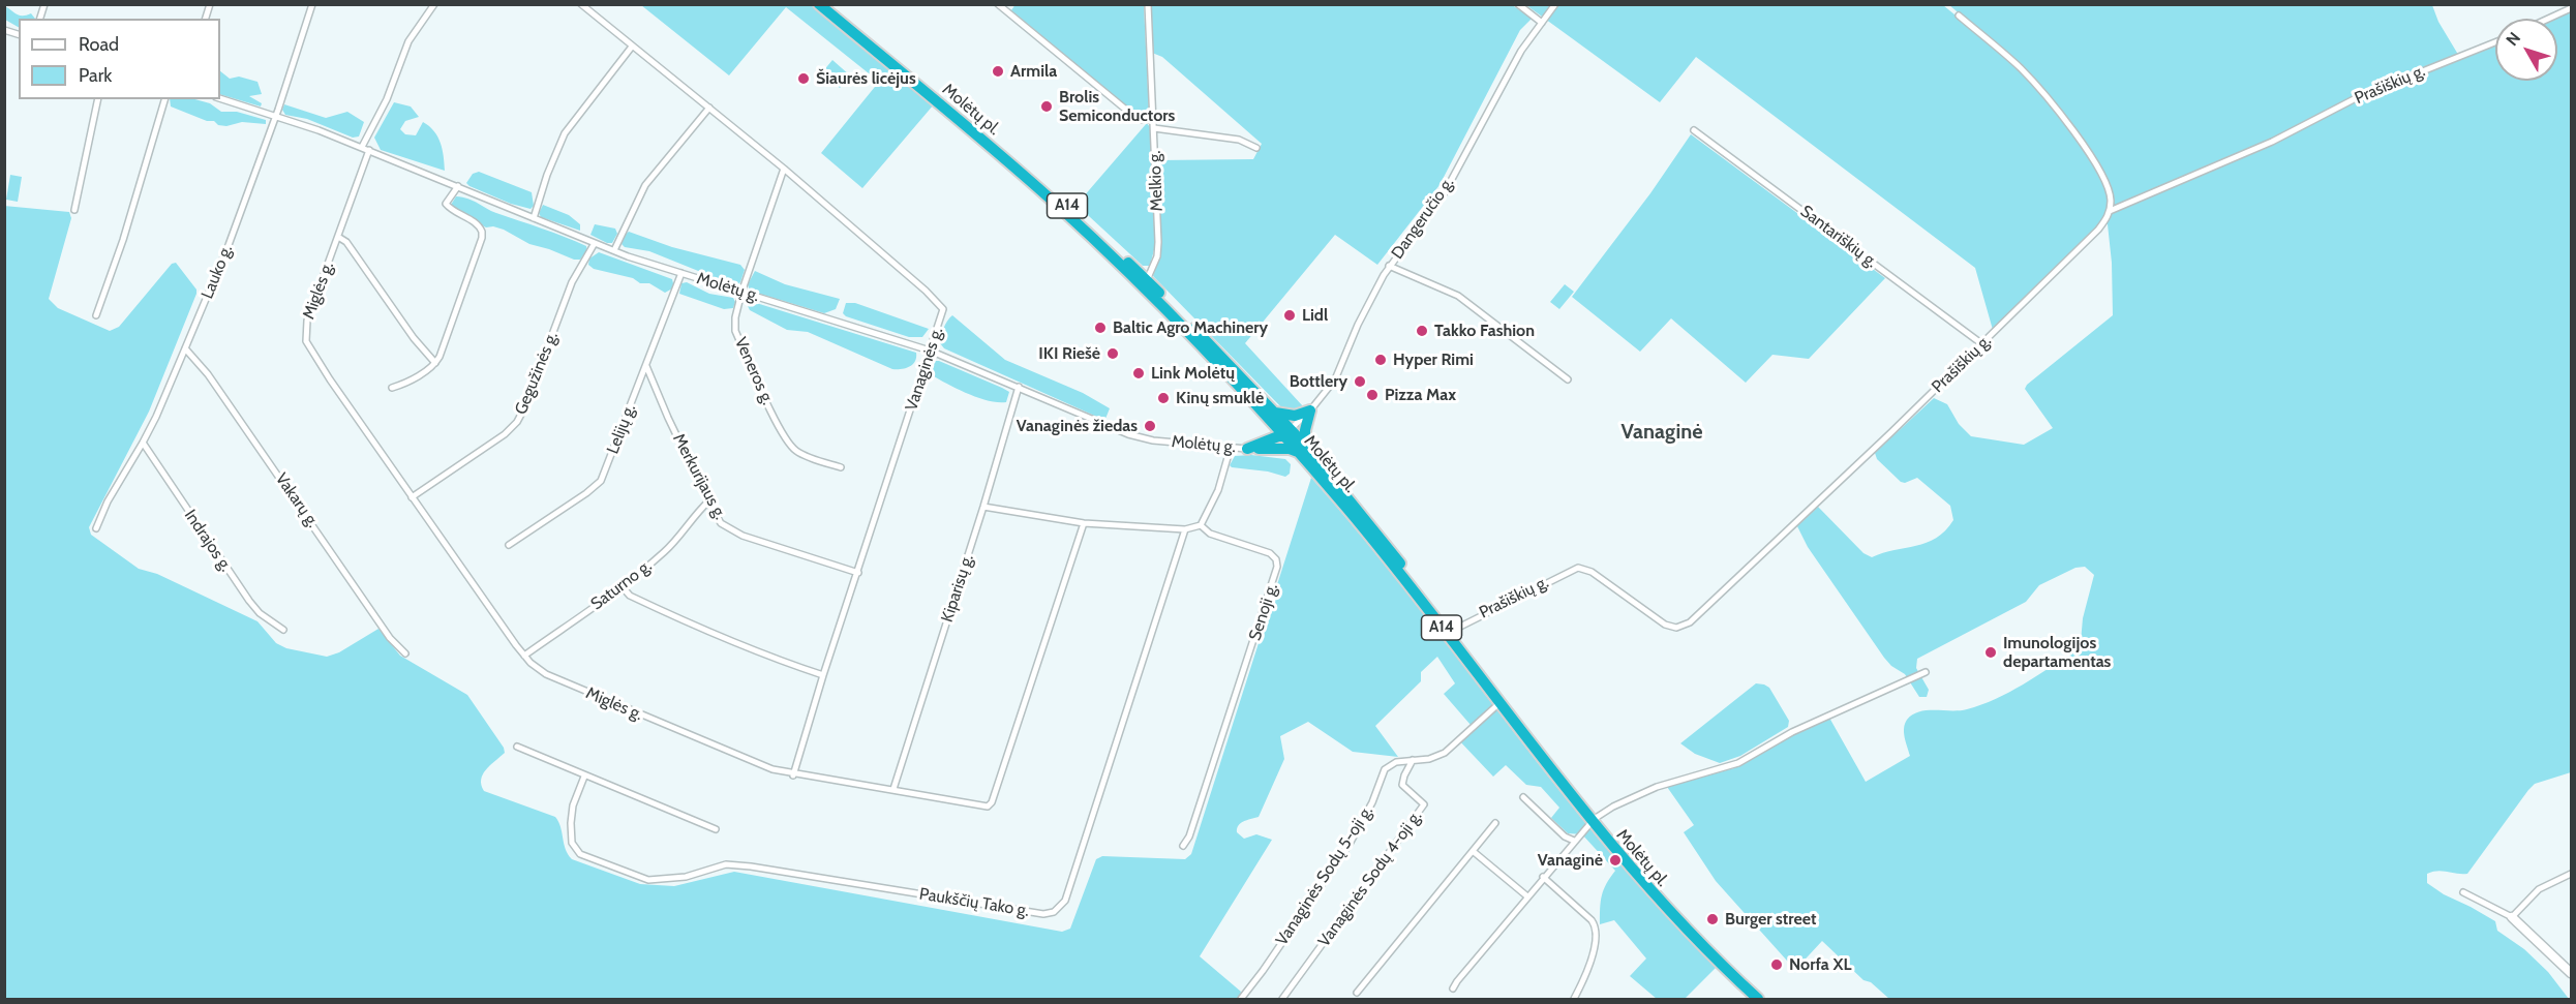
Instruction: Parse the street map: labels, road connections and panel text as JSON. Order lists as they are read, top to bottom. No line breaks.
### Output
{"streets":{"highway":["Molėtų pl.","A14"],"street":["Prašiškių g.","Melkio g.","Dangeručio g.","Santariškių g.","Lauko g.","Molėtų g.","Miglės g.","Vanaginės g.","Veneros g.","Gegužinės g.","Lelijų g.","Merkurijaus g.","Vakarų g.","Indrajos g.","Saturno g.","Kiparisų g.","Senoji g.","Vanaginės Sodų 5-oji g.","Vanaginės Sodų 4-oji g.","Paukščių Tako g."]},"crossings":[["Prašiškių g.","Molėtų pl."],["Prašiškių g.","Santariškių g."],["Molėtų pl.","Melkio g."],["Molėtų pl.","Dangeručio g."],["Molėtų pl.","Vanaginės Sodų 5-oji g."],["Lauko g.","Molėtų g."],["Lauko g.","Vakarų g."],["Lauko g.","Indrajos g."],["Molėtų g.","Miglės g."],["Molėtų g.","Vanaginės g."],["Molėtų g.","Veneros g."],["Molėtų g.","Gegužinės g."],["Molėtų g.","Lelijų g."],["Molėtų g.","Kiparisų g."],["Miglės g.","Vanaginės g."],["Miglės g.","Gegužinės g."],["Miglės g.","Saturno g."],["Miglės g.","Kiparisų g."],["Vanaginės g.","Veneros g."],["Vanaginės g.","Merkurijaus g."],["Lelijų g.","Merkurijaus g."],["Merkurijaus g.","Saturno g."],["Vanaginės Sodų 5-oji g.","Vanaginės Sodų 4-oji g."]],"districts":["Vanaginė"],"places":["Armila","Šiaurės licėjus","Brolis Semiconductors","Lidl","Baltic Agro Machinery","Takko Fashion","IKI Riešė","Hyper Rimi","Link Molėtų","Bottlery","Pizza Max","Kinų smuklė","Vanaginės žiedas","Imunologijos departamentas","Vanaginė","Burger street","Norfa XL"],"legend":["Road","Park"],"north":"top left"}
